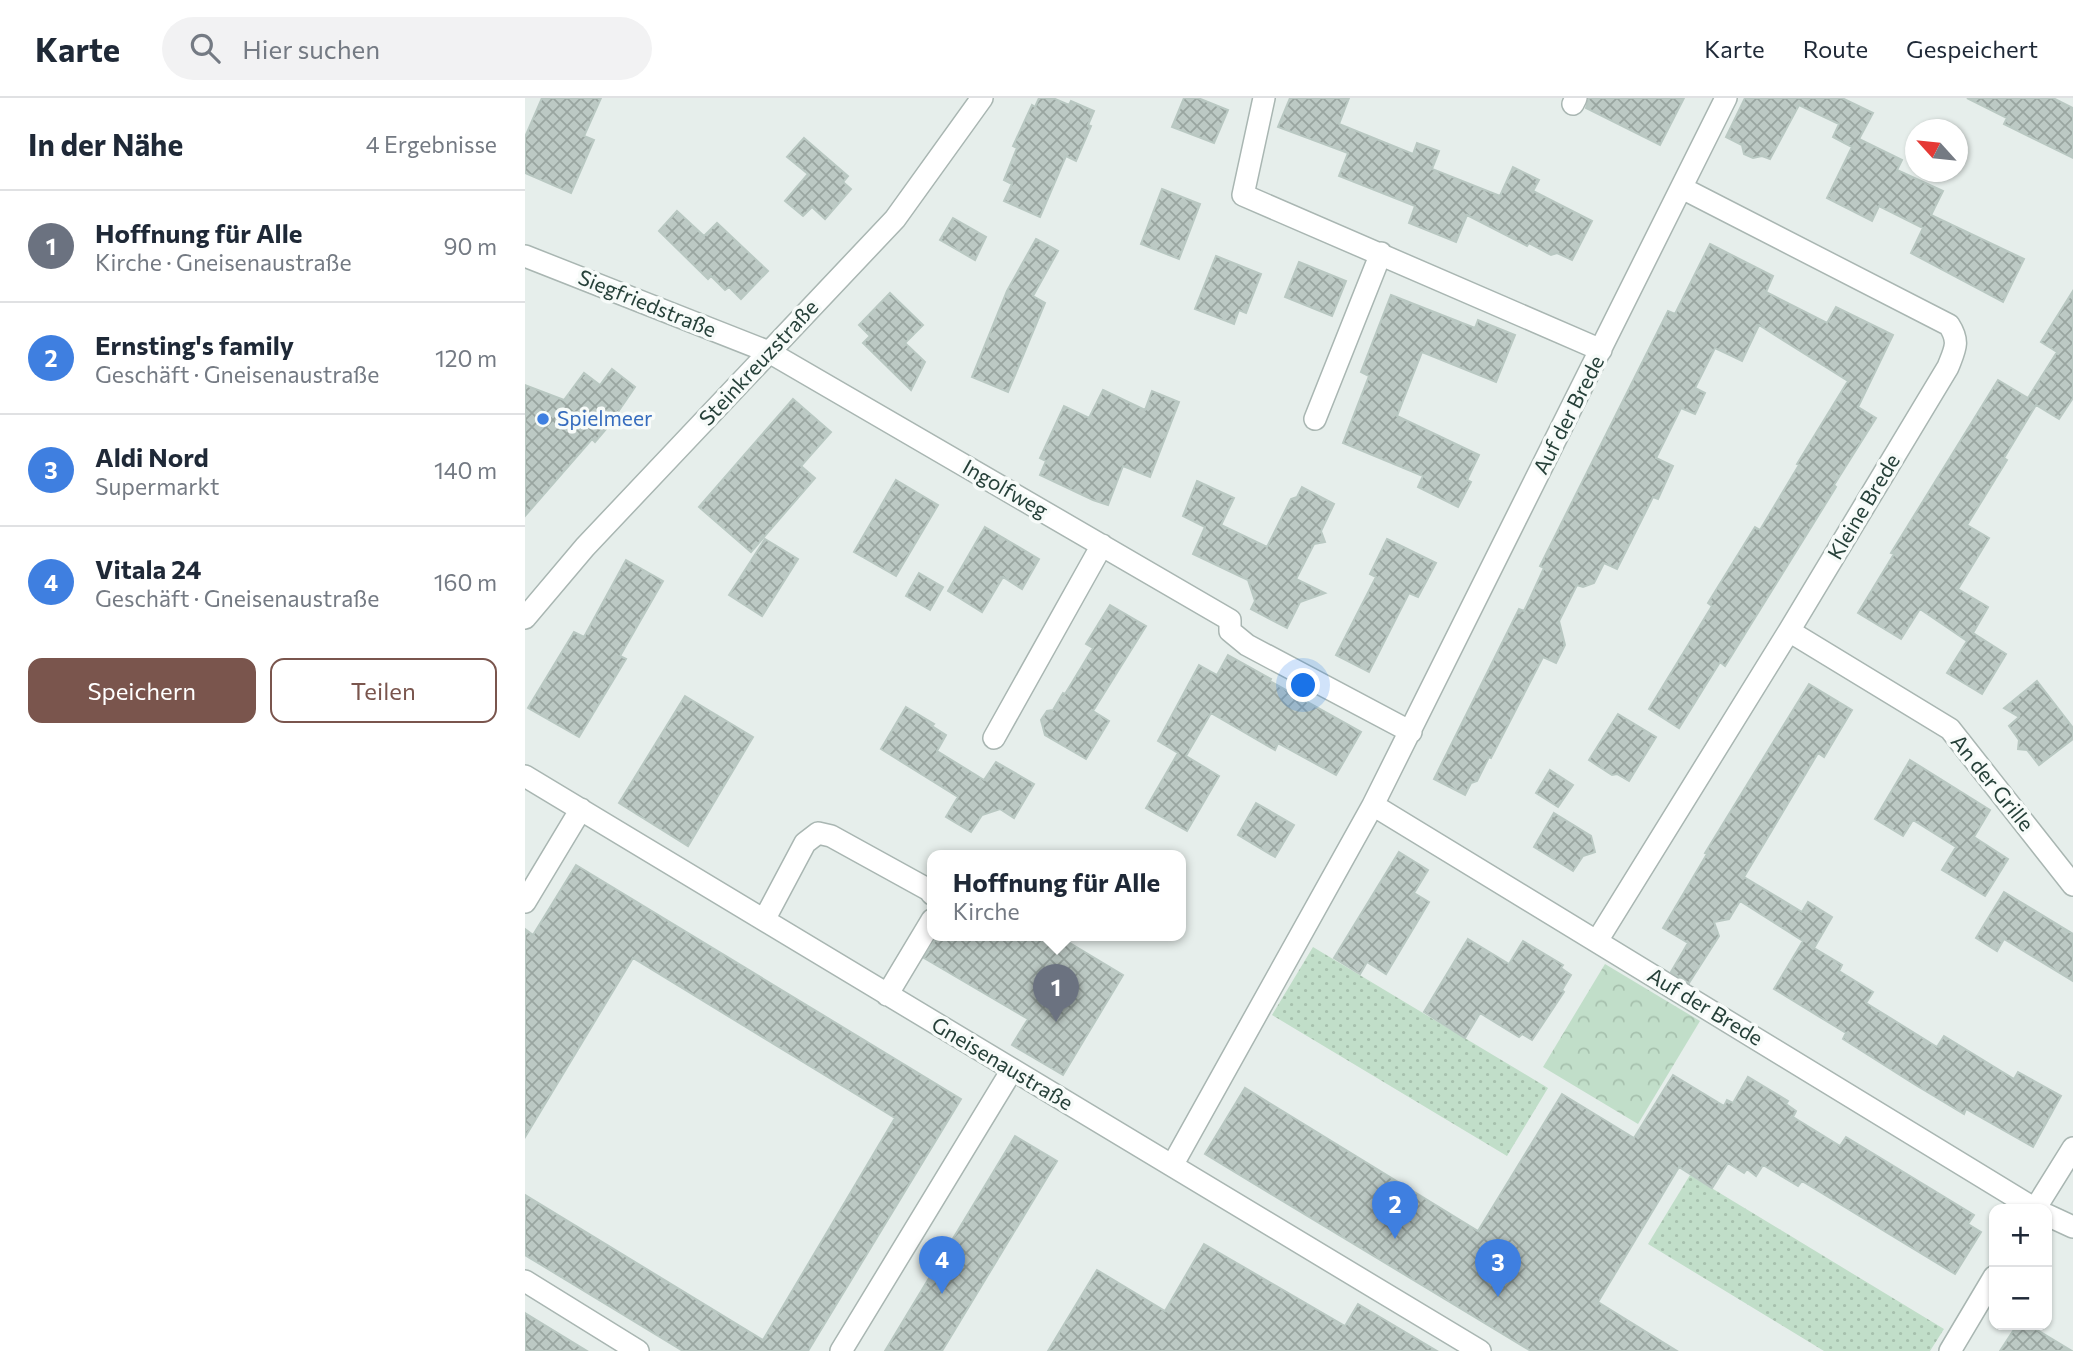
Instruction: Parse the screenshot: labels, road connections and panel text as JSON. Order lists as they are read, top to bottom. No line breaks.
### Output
{"streets":{"street":["Siegfriedstraße","Steinkreuzstraße","Auf der Brede","Ingolfweg","Kleine Brede","An der Grille","Gneisenaustraße"]},"crossings":[["Siegfriedstraße","Steinkreuzstraße"],["Siegfriedstraße","Ingolfweg"],["Steinkreuzstraße","Ingolfweg"],["Auf der Brede","Ingolfweg"],["Auf der Brede","Kleine Brede"],["Auf der Brede","Gneisenaustraße"],["Kleine Brede","An der Grille"]],"places":["Spielmeer"],"north":"top left","page":{"header":"Karte","search":"Hier suchen","nav":["Karte","Route","Gespeichert"],"heading":["In der Nähe","4 Ergebnisse"],"list":[{"mark":"1","name":"Hoffnung für Alle","note":"Kirche · Gneisenaustraße","value":"90 m"},{"mark":"2","name":"Ernsting's family","note":"Geschäft · Gneisenaustraße","value":"120 m"},{"mark":"3","name":"Aldi Nord","note":"Supermarkt","value":"140 m"},{"mark":"4","name":"Vitala 24","note":"Geschäft · Gneisenaustraße","value":"160 m"}],"buttons":["Speichern","Teilen"],"popup":["Hoffnung für Alle","Kirche"],"pins":["1","2","4","3"],"map_buttons":["+","−"]}}
